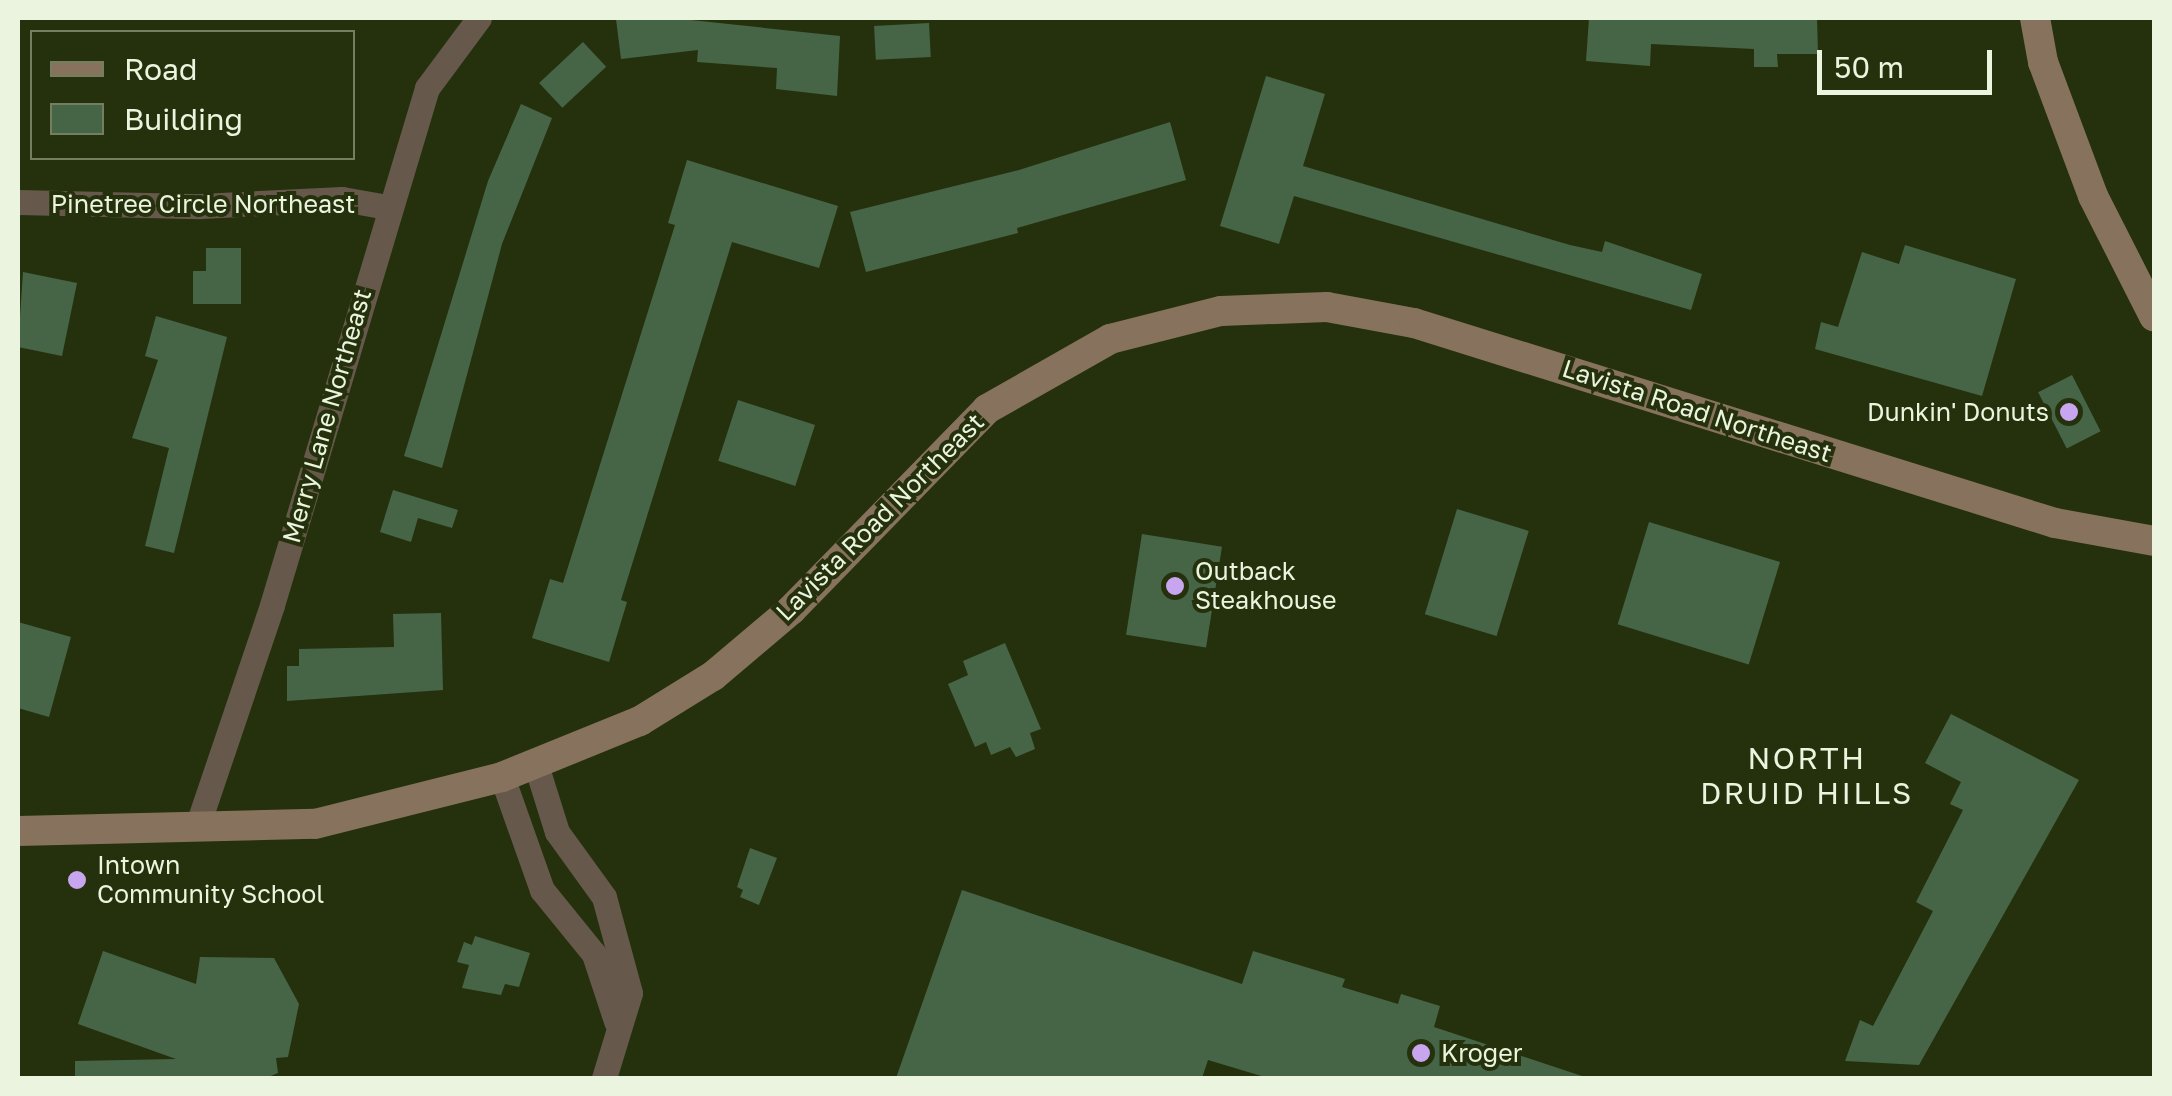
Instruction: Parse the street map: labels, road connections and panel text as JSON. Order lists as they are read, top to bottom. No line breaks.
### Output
{"streets":{"main road":["Lavista Road Northeast"],"street":["Pinetree Circle Northeast","Merry Lane Northeast"]},"crossings":[["Pinetree Circle Northeast","Merry Lane Northeast"],["Lavista Road Northeast","Merry Lane Northeast"]],"districts":["NORTH DRUID HILLS"],"places":["Dunkin' Donuts","Outback Steakhouse","Intown Community School","Kroger"],"legend":["Road","Building"],"scale_bar":"50 m"}
